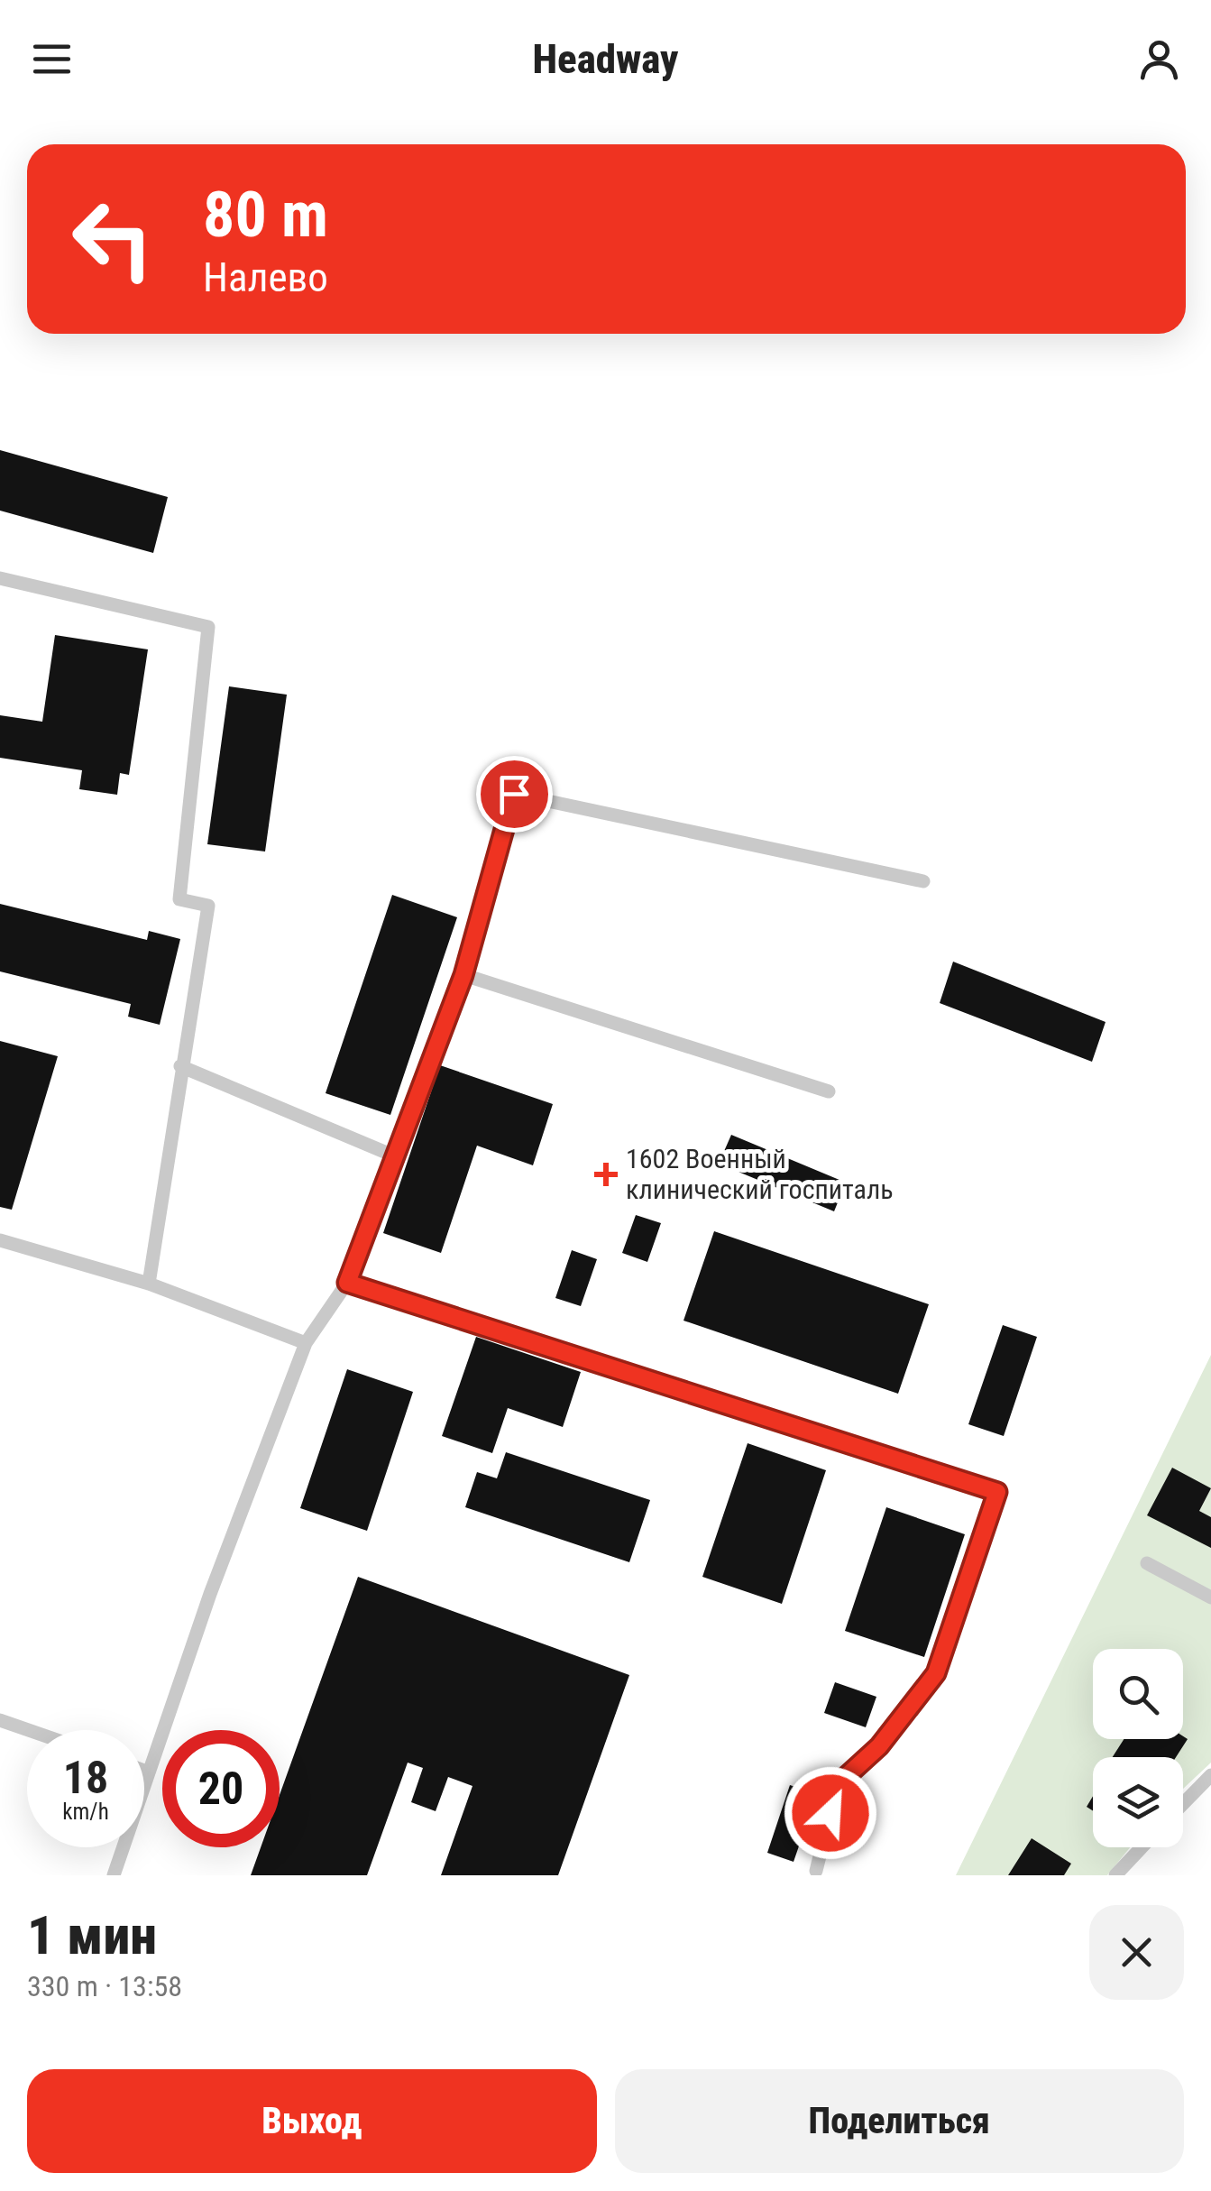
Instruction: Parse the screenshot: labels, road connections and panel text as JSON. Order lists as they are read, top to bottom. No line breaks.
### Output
{"places":{"health":["1602 Военный клинический госпиталь"]},"page":{"header":"Headway","turn":["80 m","Налево"],"speed":"18 km/h","limit":"20","heading":["1 мин","330 m · 13:58"],"buttons":["Выход","Поделиться"]}}
